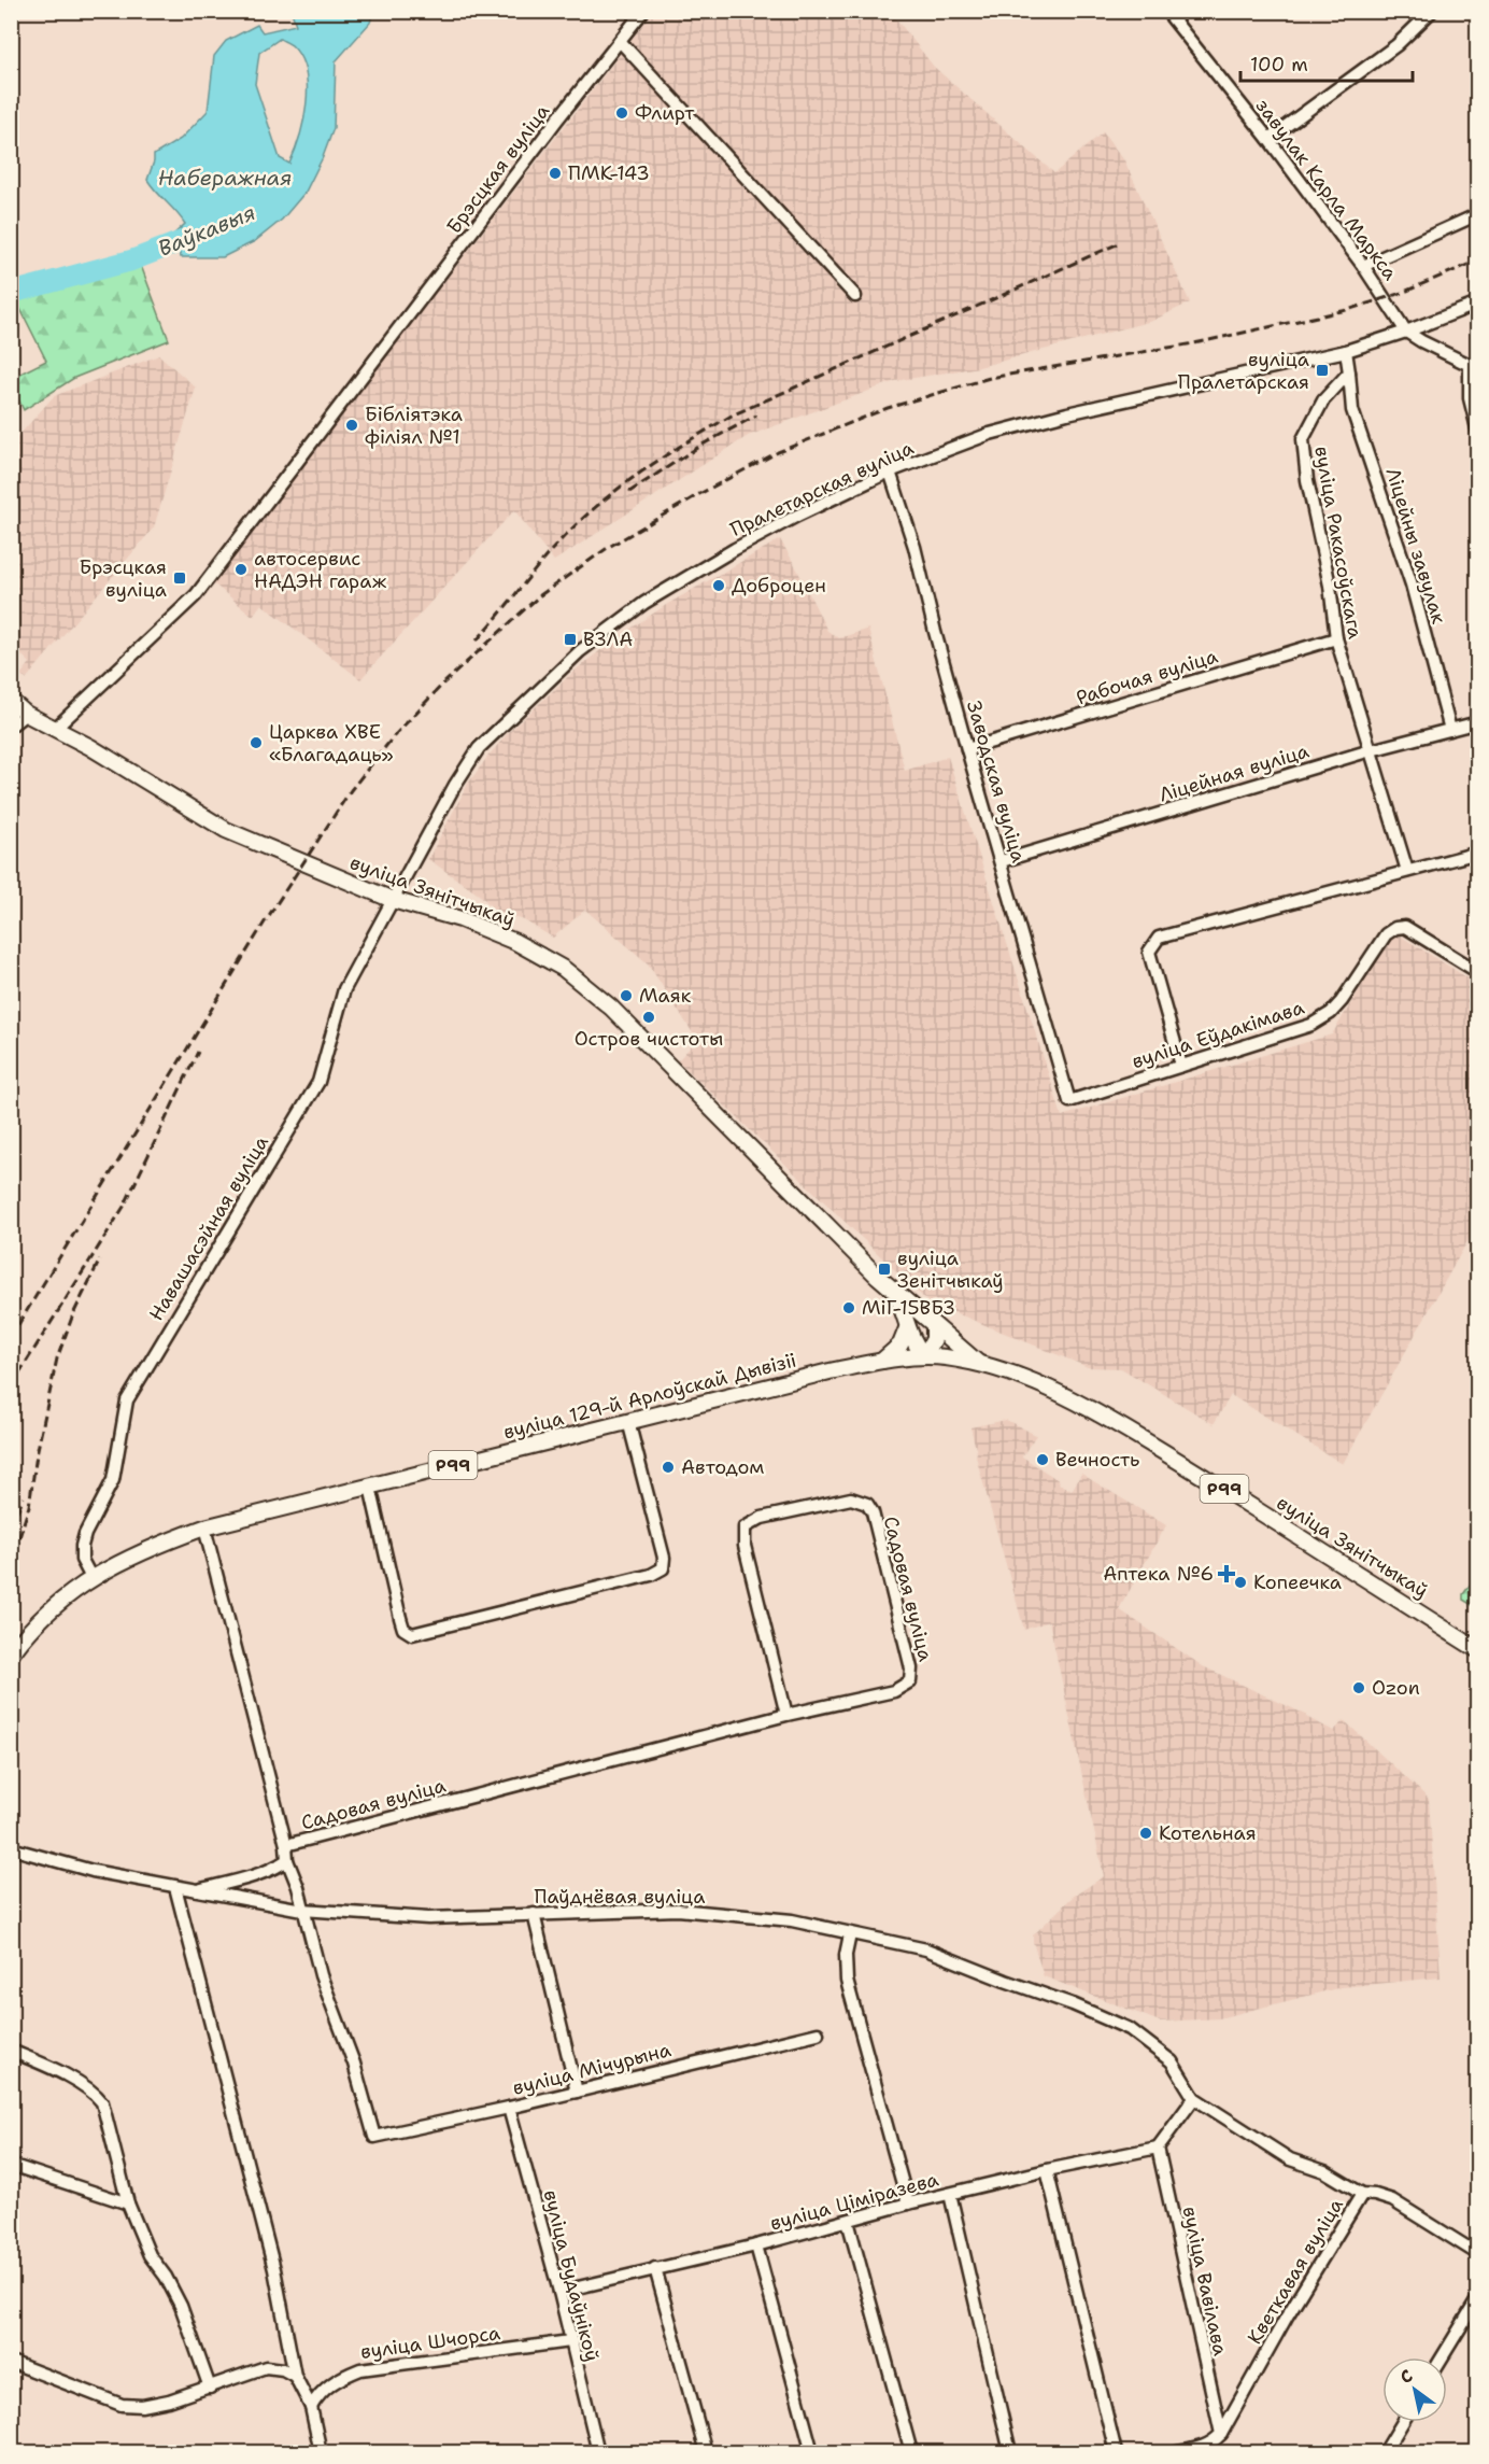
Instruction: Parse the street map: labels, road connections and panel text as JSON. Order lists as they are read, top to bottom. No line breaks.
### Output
{"streets":{"main road":["вуліца Зянітчыкаў","вуліца 129-й Арлоўскай Дывізіі","Р99"],"street":["Брэсцкая вуліца","завулак Карла Маркса","Пралетарская вуліца","вуліца Ракасоўскага","Ліцейны завулак","Рабочая вуліца","Ліцейная вуліца","Заводская вуліца","вуліца Еўдакімава","Навашасэйная вуліца","Садовая вуліца","Паўднёвая вуліца","вуліца Мічурына","вуліца Ціміразева","Кветкавая вуліца","вуліца Будаўнікоў","вуліца Вавілава","вуліца Шчорса"]},"crossings":[["Брэсцкая вуліца","вуліца Зянітчыкаў"],["завулак Карла Маркса","Пралетарская вуліца"],["Пралетарская вуліца","Заводская вуліца"],["Пралетарская вуліца","вуліца Зянітчыкаў"],["Пралетарская вуліца","Навашасэйная вуліца"],["вуліца Ракасоўскага","Ліцейны завулак"],["вуліца Ракасоўскага","Рабочая вуліца"],["вуліца Ракасоўскага","Ліцейная вуліца"],["Ліцейны завулак","Ліцейная вуліца"],["Рабочая вуліца","Заводская вуліца"],["Ліцейная вуліца","Заводская вуліца"],["Заводская вуліца","вуліца Еўдакімава"],["вуліца Зянітчыкаў","Навашасэйная вуліца"],["вуліца Зянітчыкаў","вуліца 129-й Арлоўскай Дывізіі"],["Навашасэйная вуліца","вуліца 129-й Арлоўскай Дывізіі"],["вуліца 129-й Арлоўскай Дывізіі","Садовая вуліца"],["Паўднёвая вуліца","вуліца Мічурына"],["Паўднёвая вуліца","Кветкавая вуліца"],["вуліца Мічурына","вуліца Будаўнікоў"],["вуліца Ціміразева","вуліца Будаўнікоў"],["вуліца Ціміразева","вуліца Вавілава"],["Кветкавая вуліца","вуліца Вавілава"],["вуліца Будаўнікоў","вуліца Шчорса"]],"water":["Наберажная","Ваўкавыя"],"places":{"other":["Флирт","ПМК-143","Бібліятэка філіял №1","автосервис НАДЭН гараж","Доброцен","Царква ХВЕ «Благадаць»","Маяк","Остров чистоты","МіГ-15ВБЗ","Вечность","Автодом","Копеечка","Ozon","Котельная"],"transit":["вуліца Пралетарская","Брэсцкая вуліца","ВЗЛА","вуліца Зенітчыкаў"],"health":["Аптека №6"]},"scale_bar":"100 m","north":"top left"}
